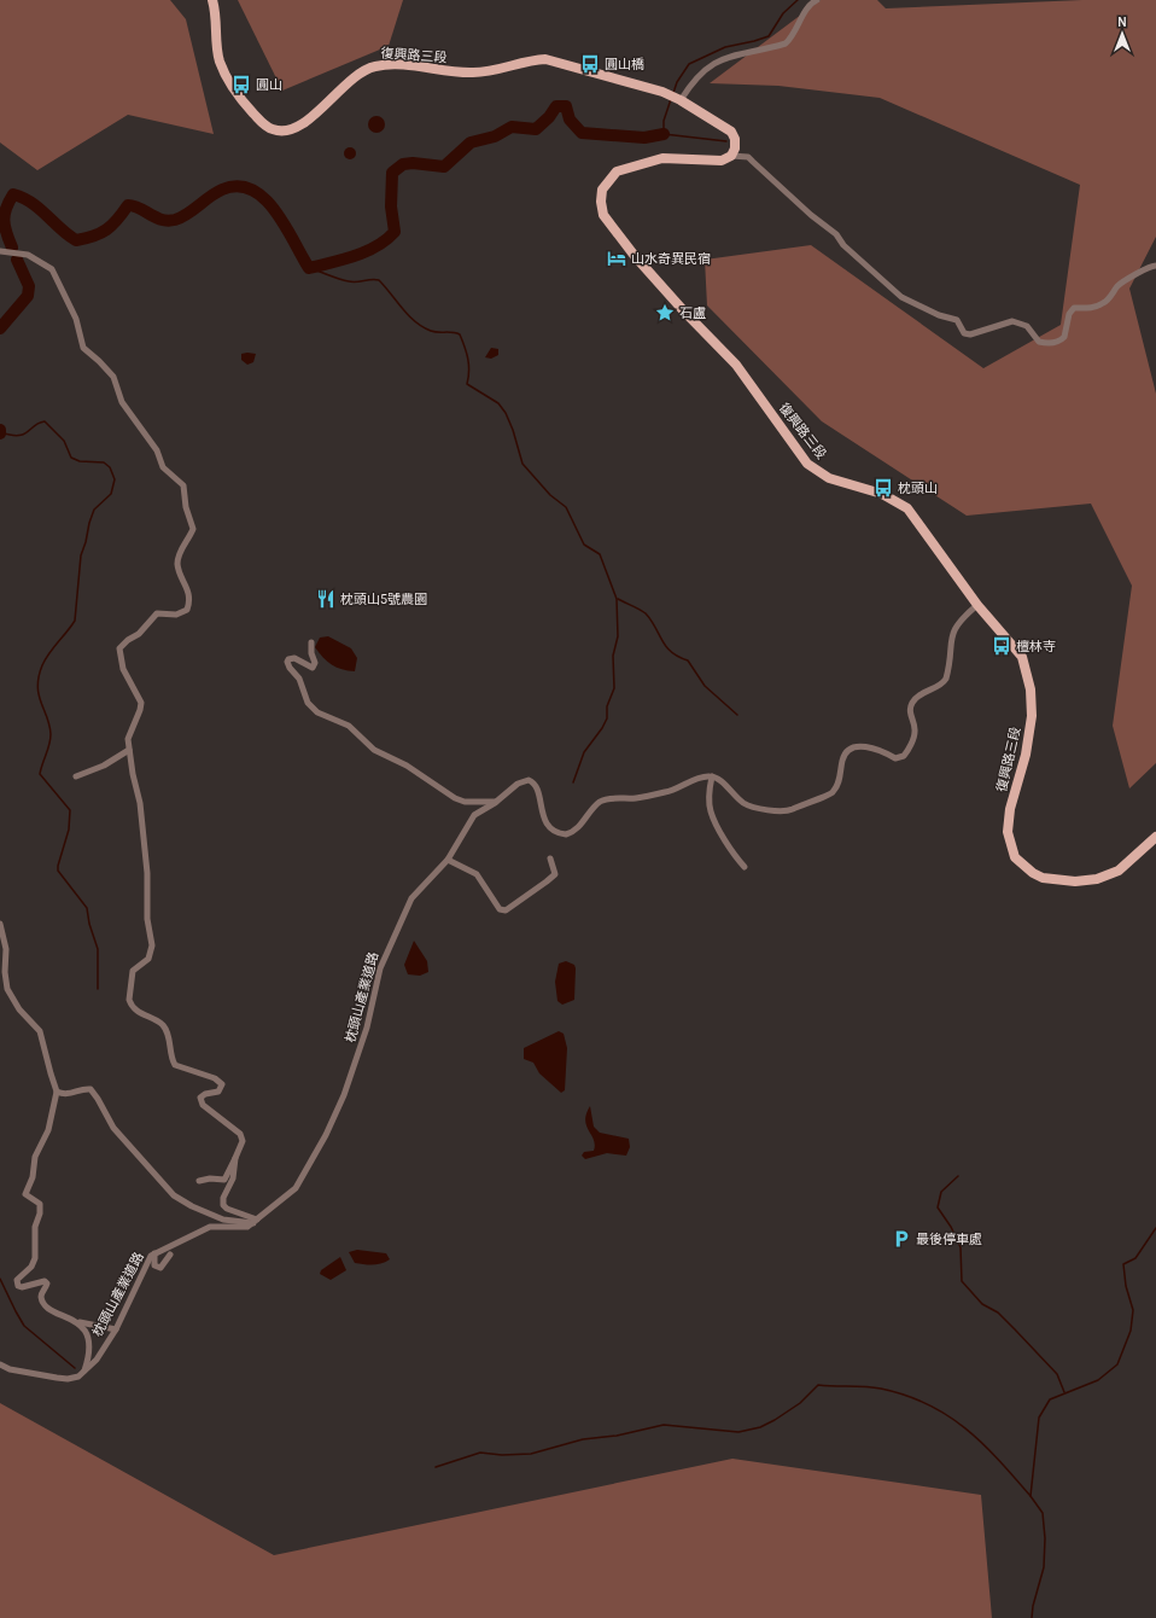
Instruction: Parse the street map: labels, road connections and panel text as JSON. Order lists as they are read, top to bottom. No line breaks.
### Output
{"streets":{"main road":["復興路三段"],"street":["枕頭山產業道路"]},"places":{"bus stop":["圓山橋","圓山","枕頭山","檀林寺"],"hotel":["山水奇異民宿"],"place":["石盧"],"restaurant":["枕頭山5號農園"],"parking":["最後停車處"]},"north":"top"}
